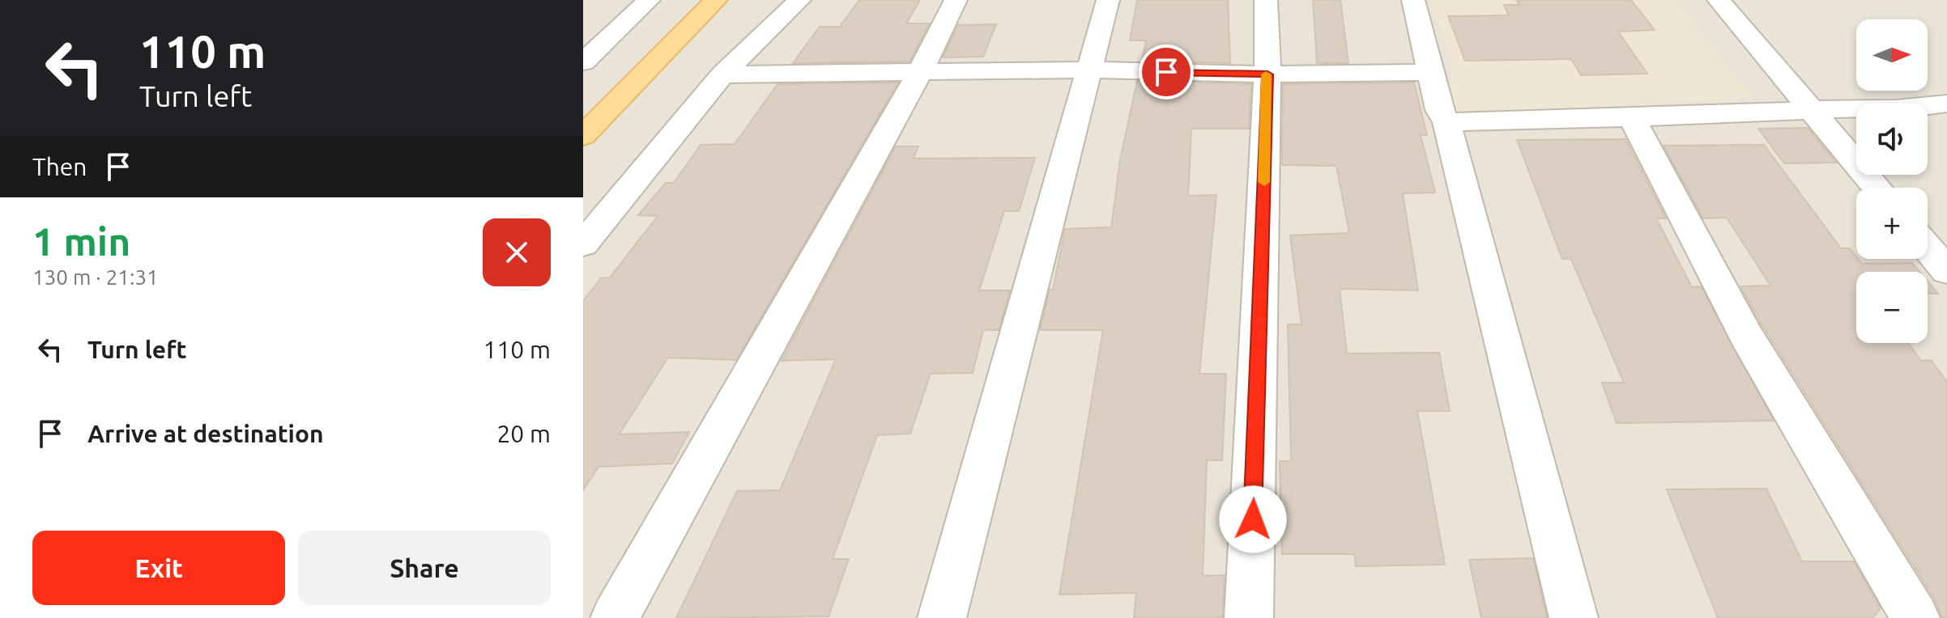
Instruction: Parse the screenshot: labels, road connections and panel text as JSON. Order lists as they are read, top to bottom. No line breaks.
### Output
{"north":"right","page":{"turn":["110 m","Turn left"],"map_buttons":["+","−"],"then":"Then","heading":["1 min","130 m · 21:31"],"list":[{"name":"Turn left","value":"110 m"},{"name":"Arrive at destination","value":"20 m"}],"buttons":["Exit","Share"]}}
